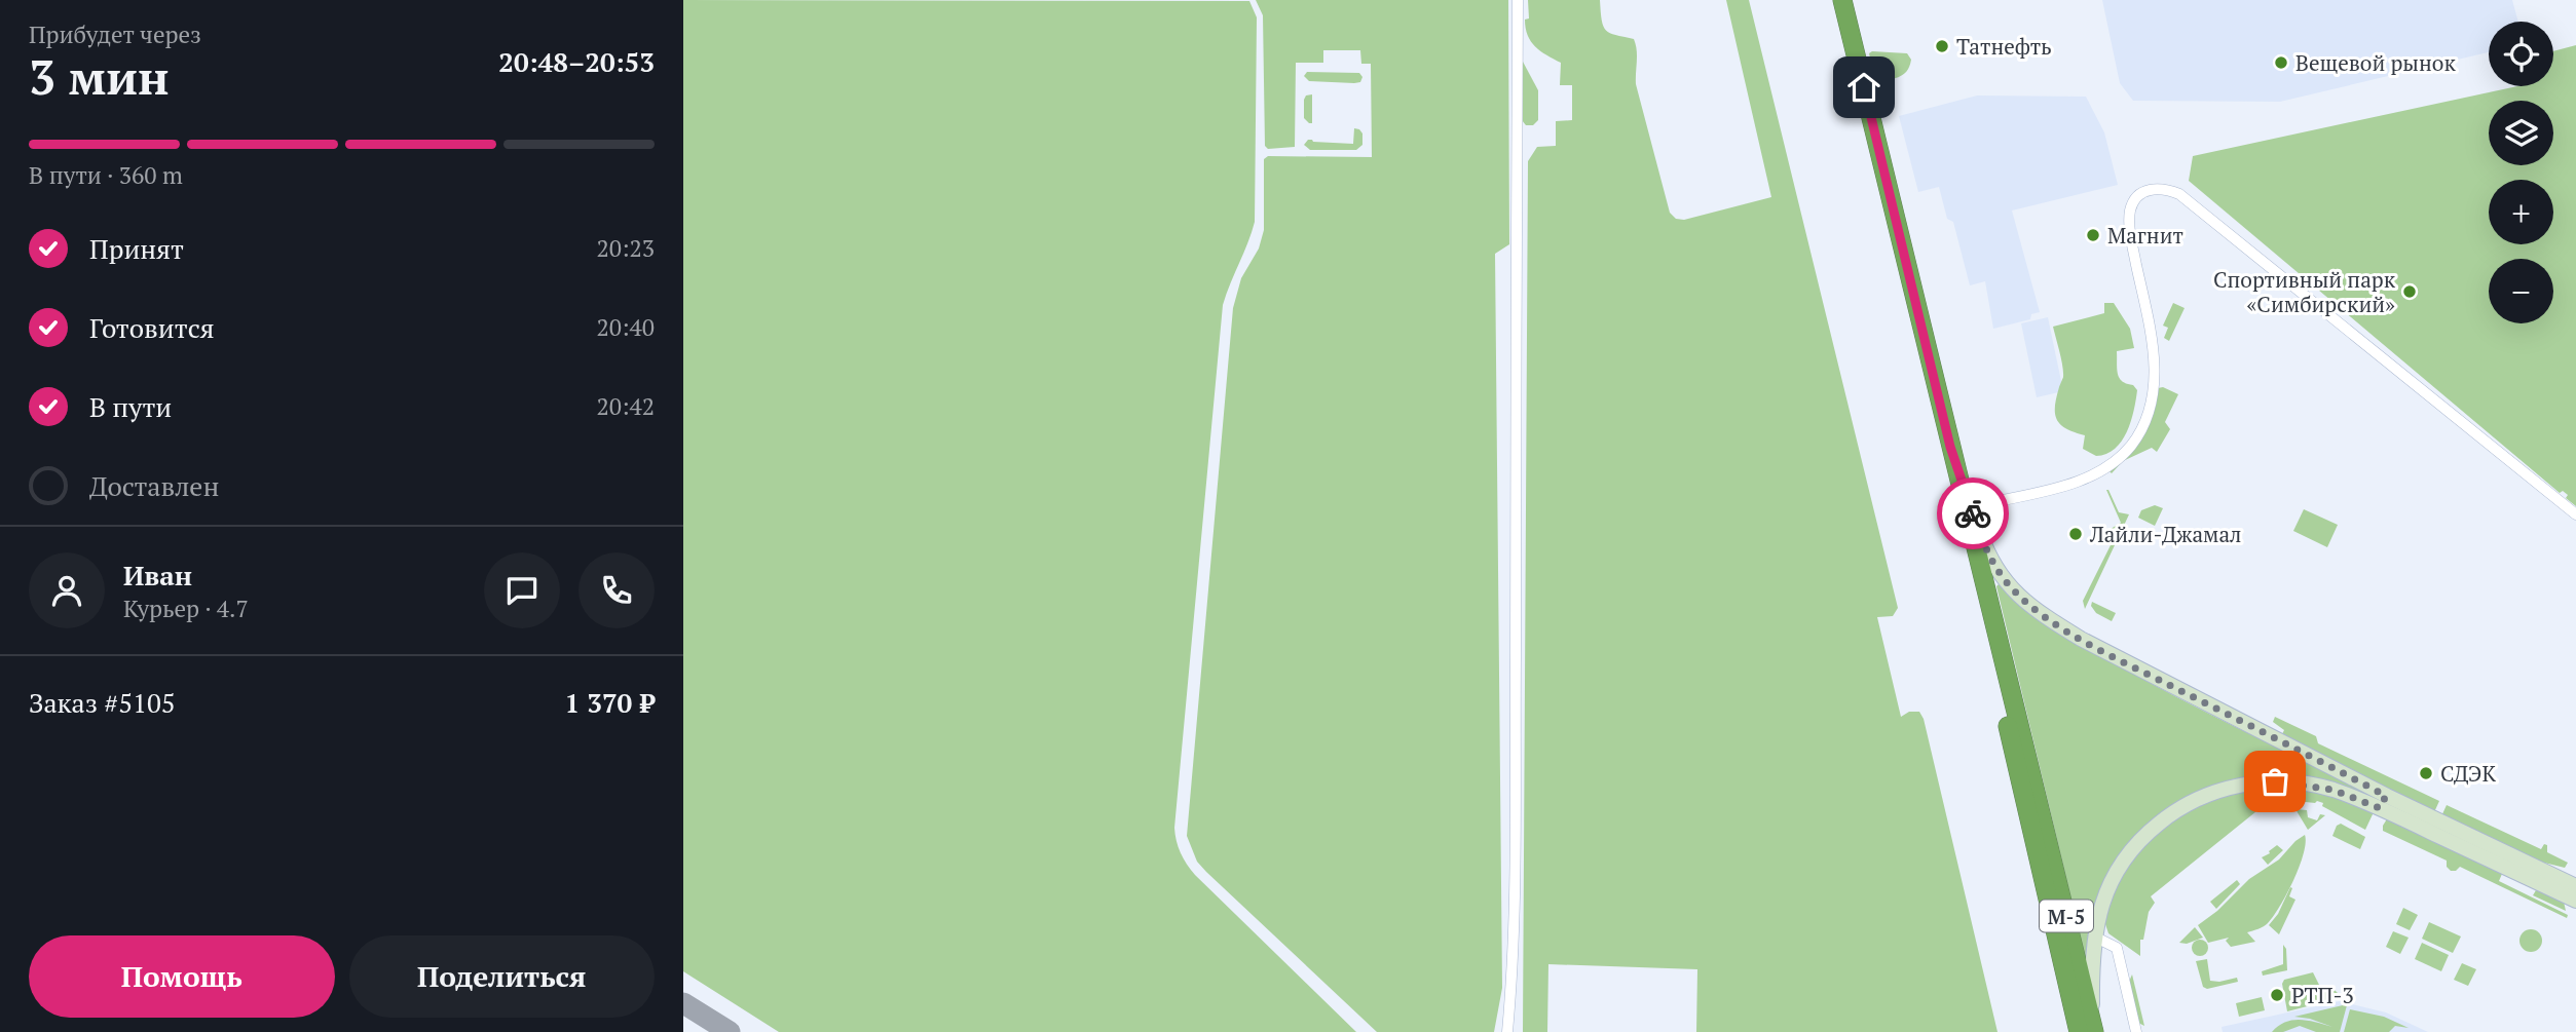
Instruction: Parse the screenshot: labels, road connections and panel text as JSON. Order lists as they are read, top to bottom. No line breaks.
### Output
{"streets":{"highway":["М-5"]},"places":["Татнефть","Вещевой рынок","Магнит","Спортивный парк «Симбирский»","Лайли-Джамал","СДЭК","РТП-3"],"page":{"heading":["3 мин","Прибудет через","20:48–20:53"],"panel":["Иван","Курьер · 4.7","Заказ #5105","1 370 ₽"],"map_buttons":["+","−"],"bar":"В пути · 360 m","list":[["Принят","20:23"],["Готовится","20:40"],["В пути","20:42"],"Доставлен"],"buttons":["Помощь","Поделиться"]}}
